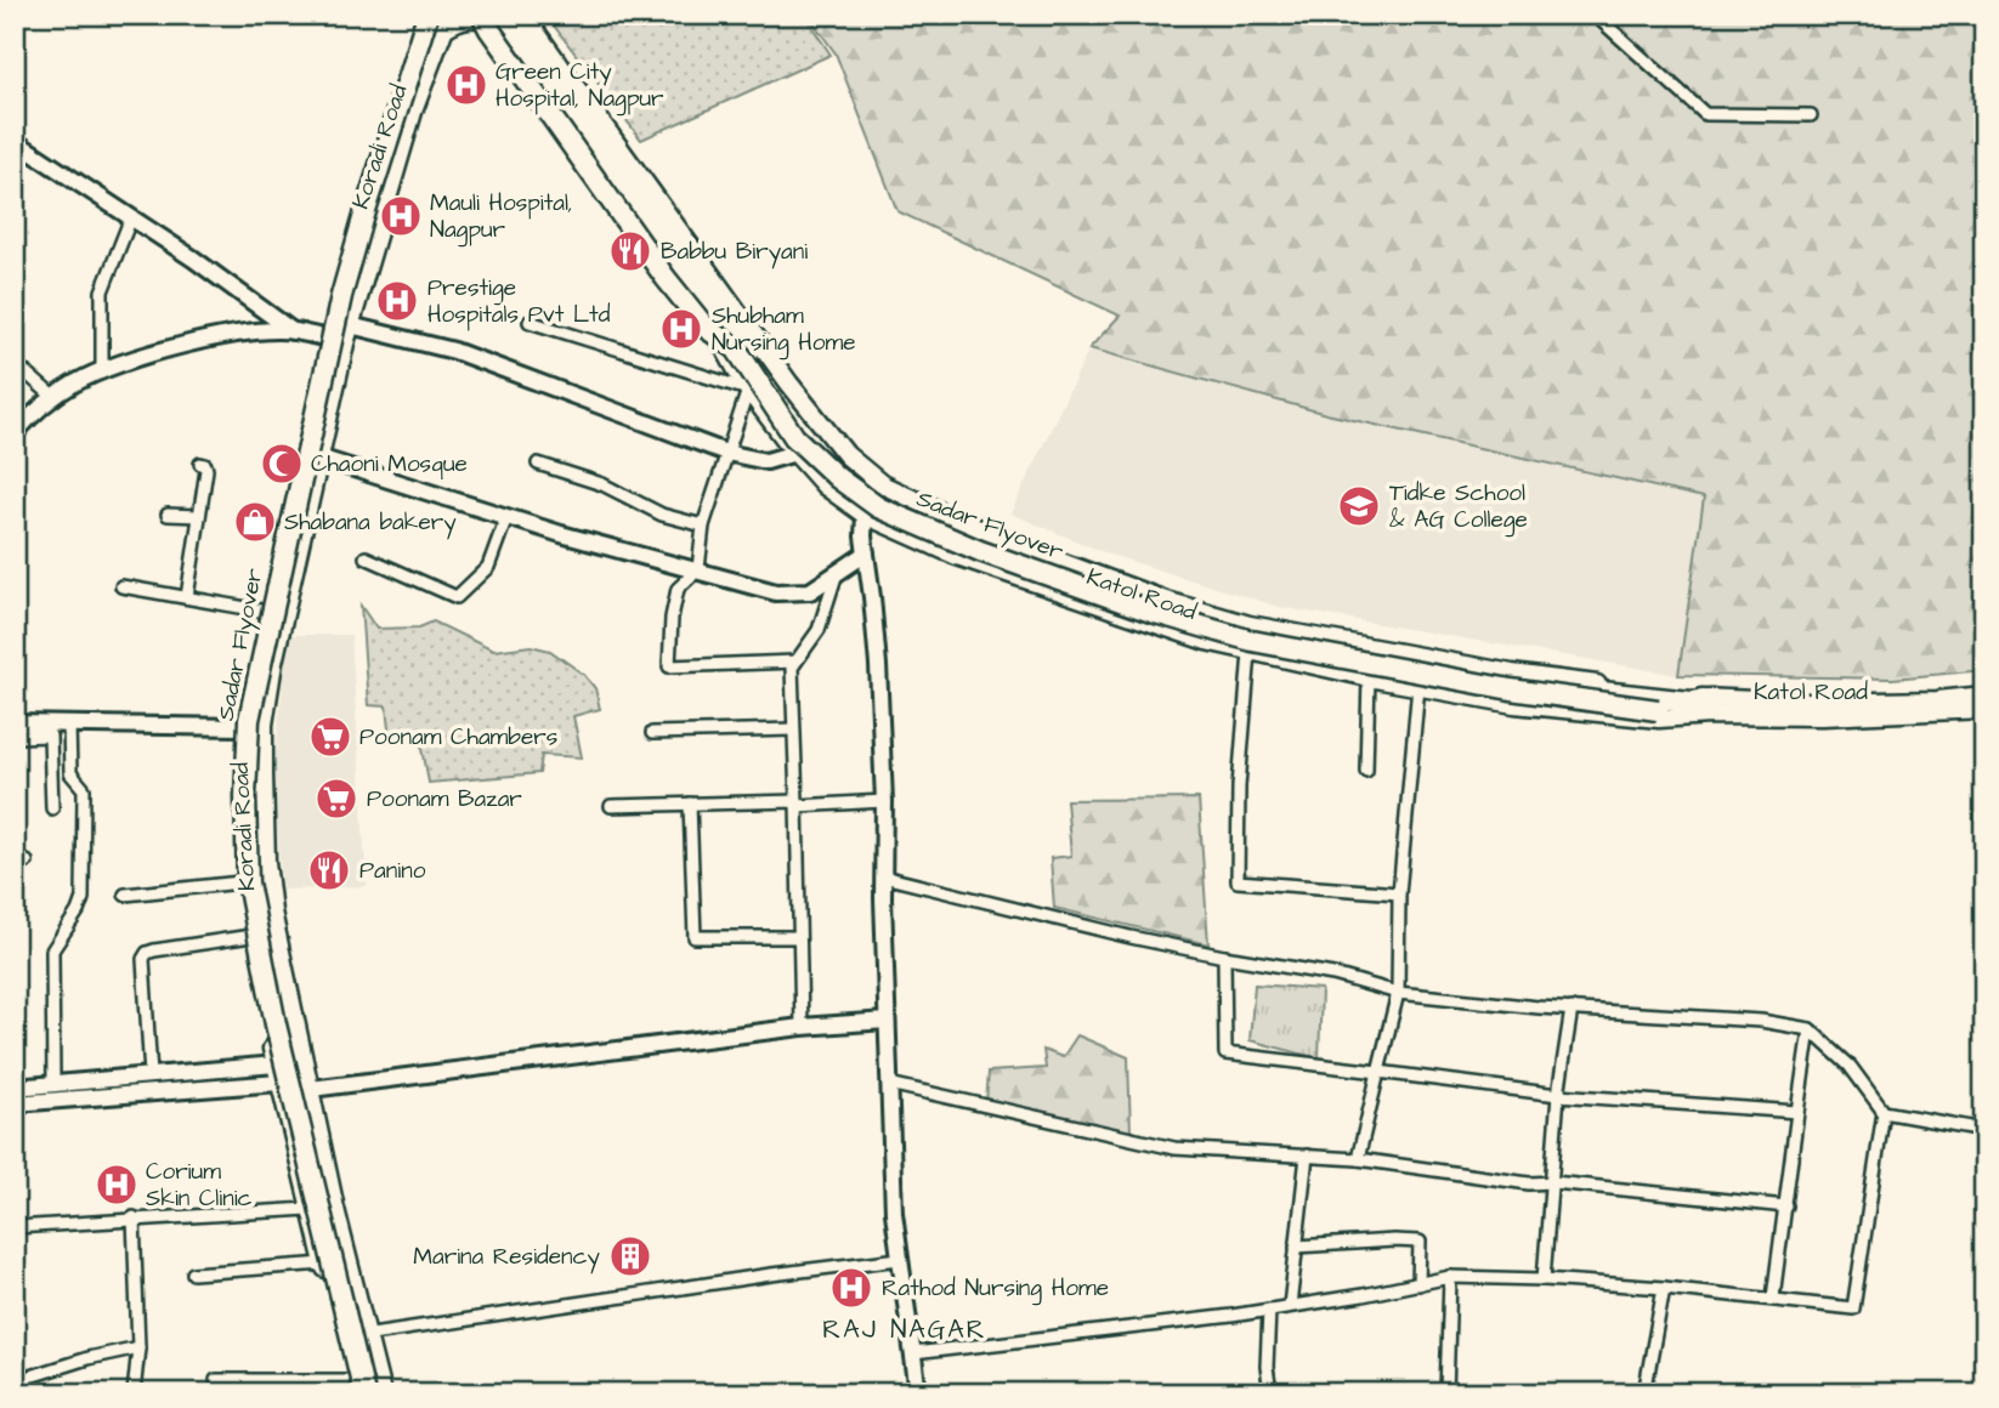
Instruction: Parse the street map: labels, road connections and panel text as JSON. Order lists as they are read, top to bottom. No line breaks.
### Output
{"streets":{"highway":["Sadar Flyover"],"main road":["Koradi Road","Katol Road"]},"crossings":[["Koradi Road","Sadar Flyover"],["Sadar Flyover","Katol Road"]],"districts":["RAJ NAGAR"],"places":{"hospital":["Green City Hospital, Nagpur","Mauli Hospital, Nagpur","Prestige Hospitals Pvt Ltd","Shubham Nursing Home","Corium Skin Clinic","Rathod Nursing Home"],"restaurant":["Babbu Biryani","Panino"],"mosque":["Chaoni Mosque"],"school or university":["Tidke School & AG College"],"shop":["Shabana bakery"],"supermarket":["Poonam Chambers","Poonam Bazar"],"building":["Marina Residency"]}}
